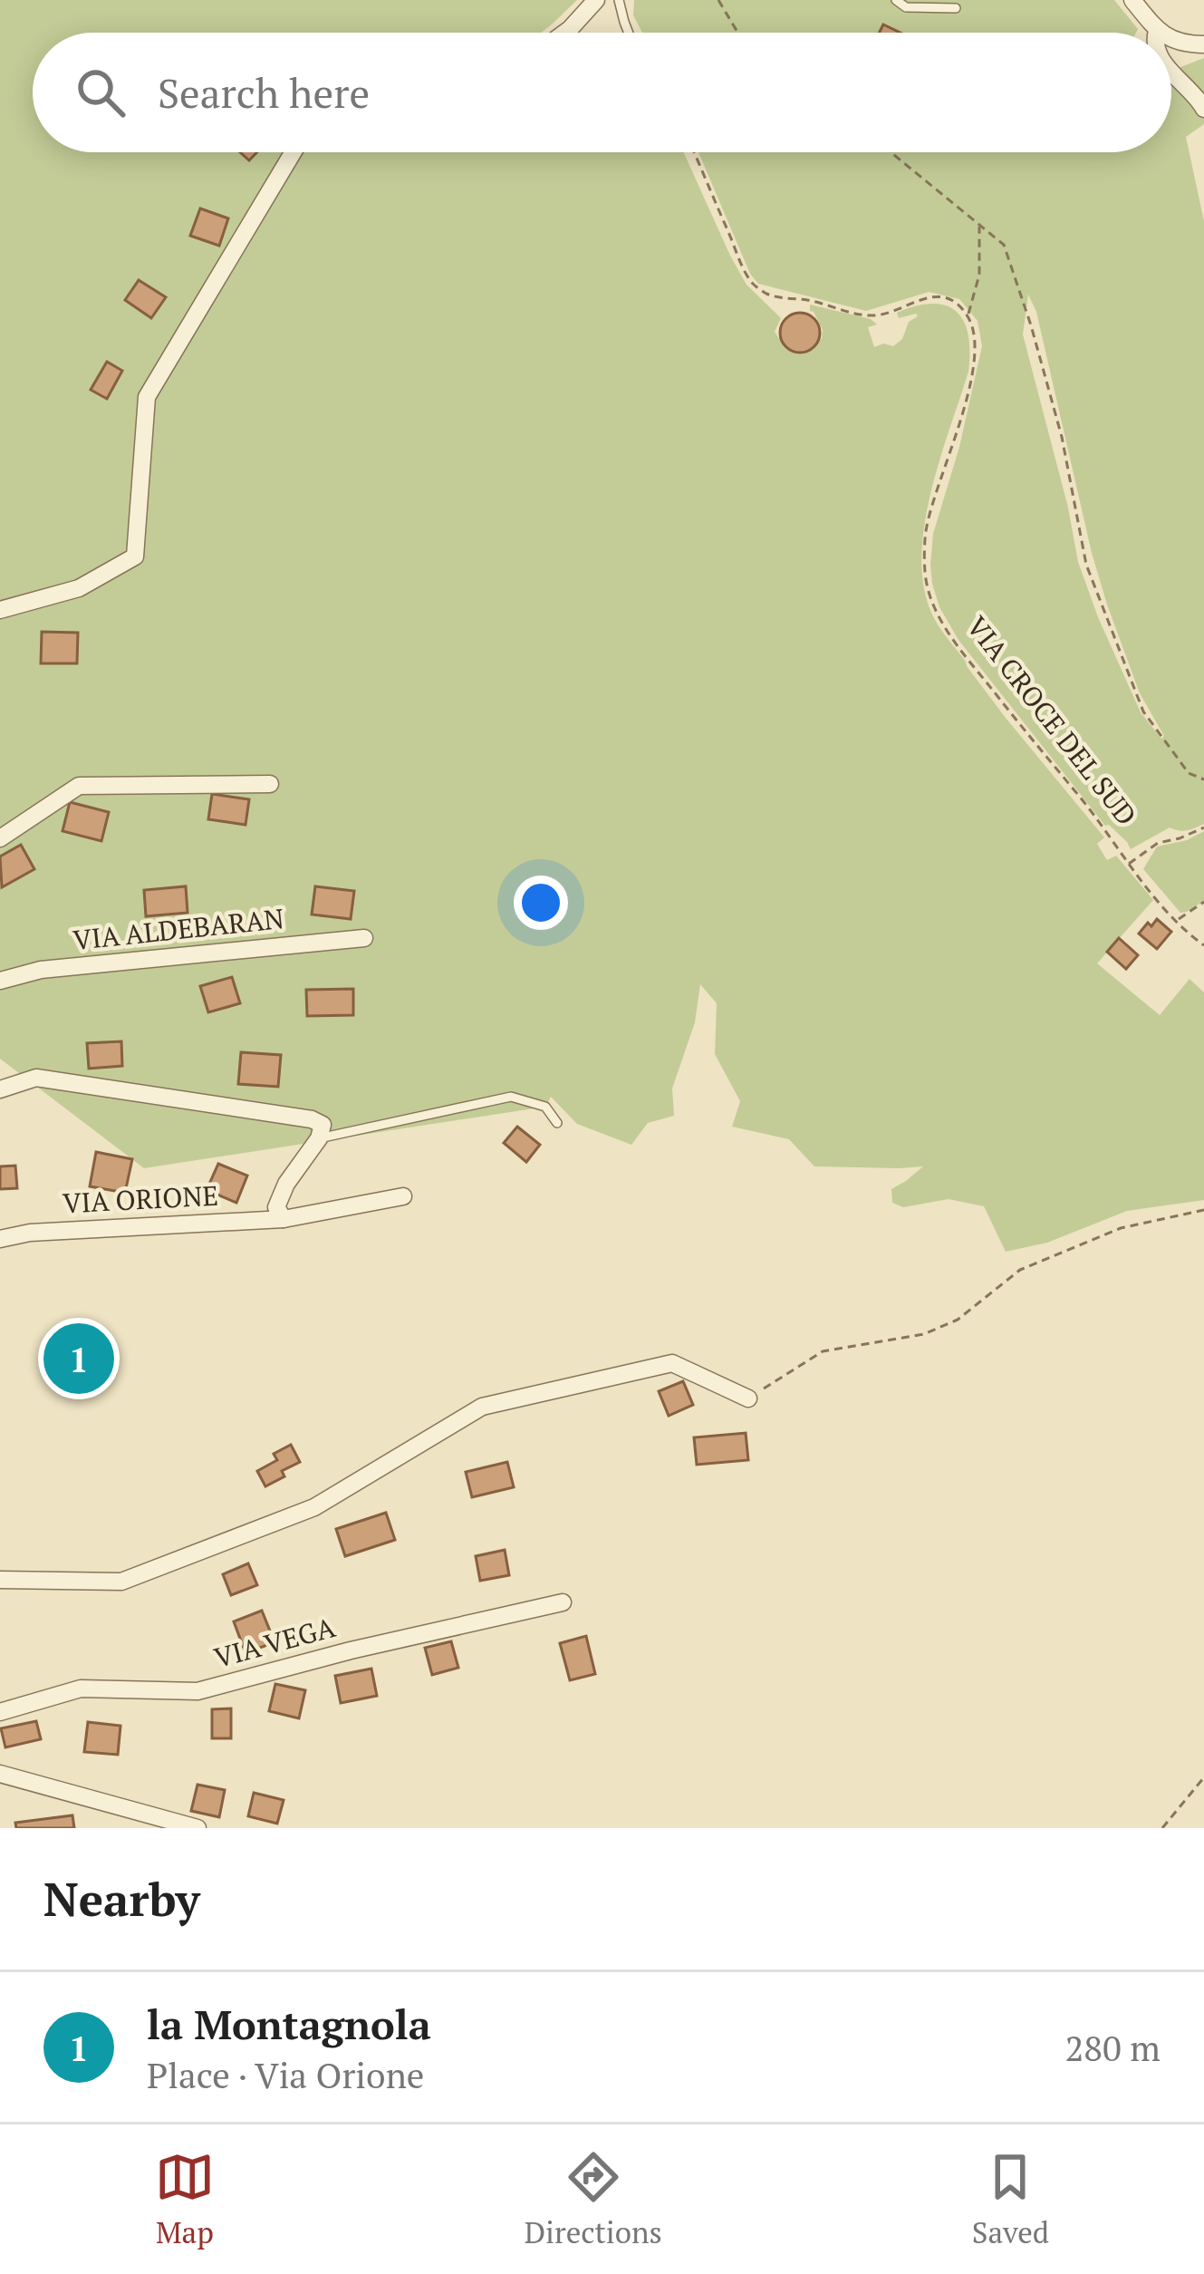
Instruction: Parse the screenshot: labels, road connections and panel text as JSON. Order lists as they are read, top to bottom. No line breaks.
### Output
{"streets":{"street":["VIA ALDEBARAN","VIA ORIONE","VIA VEGA"],"path":["VIA CROCE DEL SUD"]},"page":{"search":"Search here","pins":"1","heading":"Nearby","list":[{"mark":"1","name":"la Montagnola","note":"Place · Via Orione","value":"280 m"}],"nav":["Map","Directions","Saved"]}}
